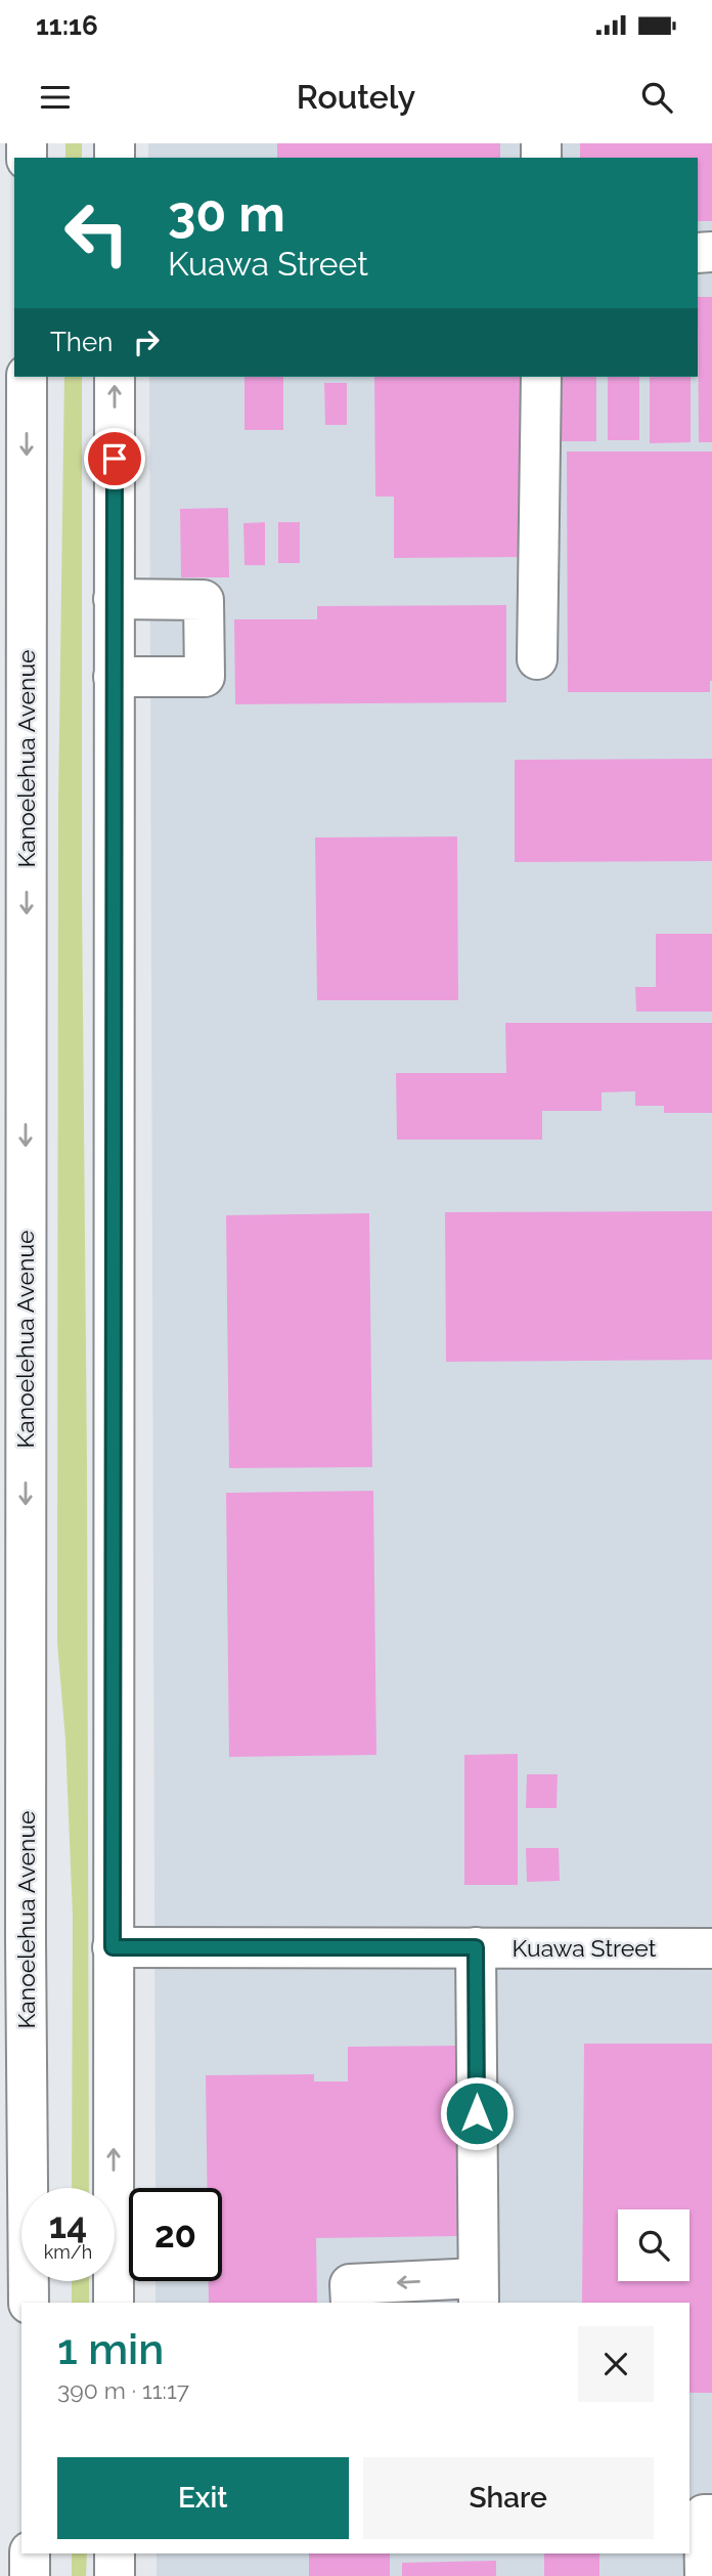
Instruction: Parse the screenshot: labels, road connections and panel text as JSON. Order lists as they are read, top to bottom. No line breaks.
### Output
{"streets":{"main road":["Kanoelehua Avenue","Kuawa Street"]},"page":{"status":"11:16","header":"Routely","turn":["30 m","Kuawa Street"],"then":"Then","speed":"14 km/h","limit":"20","heading":["1 min","390 m · 11:17"],"buttons":["Exit","Share"]}}
